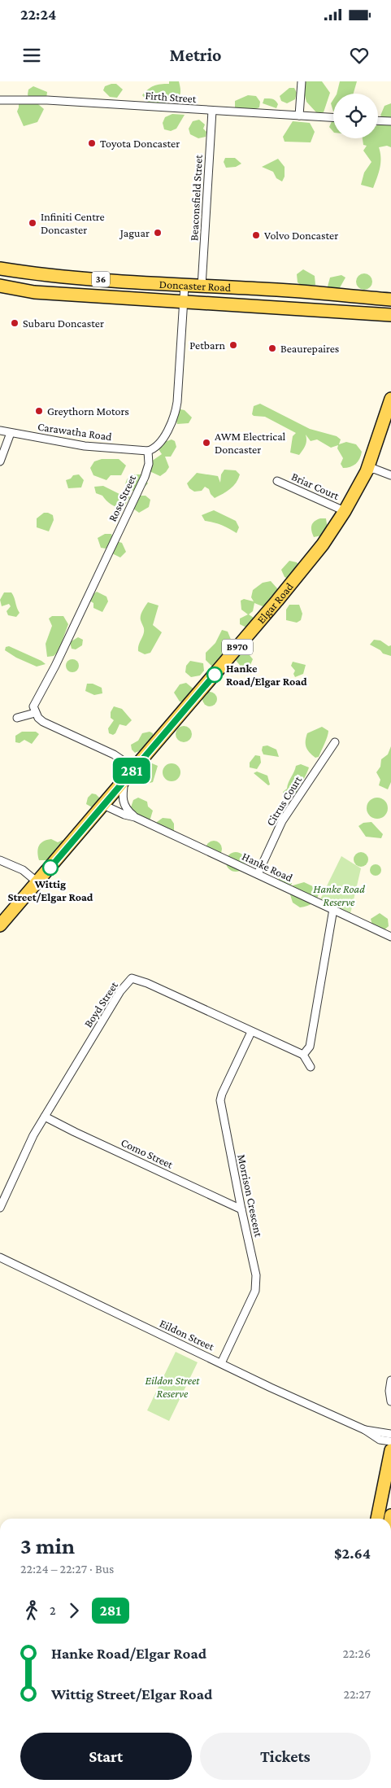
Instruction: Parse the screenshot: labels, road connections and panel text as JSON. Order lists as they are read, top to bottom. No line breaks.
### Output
{"streets":{"main road":["36","Doncaster Road","Elgar Road","B970"],"street":["Firth Street","Beaconsfield Street","Carawatha Road","Briar Court","Rose Street","Citrus Court","Hanke Road","Boyd Street","Como Street","Morrison Crescent","Eildon Street"]},"crossings":[["Firth Street","Beaconsfield Street"],["Beaconsfield Street","Doncaster Road"],["Carawatha Road","Rose Street"],["Briar Court","Elgar Road"],["Elgar Road","Hanke Road"],["Citrus Court","Hanke Road"],["Boyd Street","Como Street"],["Boyd Street","Morrison Crescent"],["Como Street","Morrison Crescent"],["Morrison Crescent","Eildon Street"]],"parks":["Hanke Road Reserve","Eildon Street Reserve"],"places":["Toyota Doncaster","Infiniti Centre Doncaster","Jaguar","Volvo Doncaster","Subaru Doncaster","Petbarn","Beaurepaires","Greythorn Motors","AWM Electrical Doncaster","Hanke Road/Elgar Road","Wittig Street/Elgar Road"],"lines":["bus line 281"],"page":{"status":"22:24","header":"Metrio","on_map":"281","heading":["3 min","22:24 – 22:27 · Bus","$2.64"],"legs":["2","281"],"list":[{"name":"Hanke Road/Elgar Road","value":"22:26"},{"name":"Wittig Street/Elgar Road","value":"22:27"}],"buttons":["Start","Tickets"]}}
